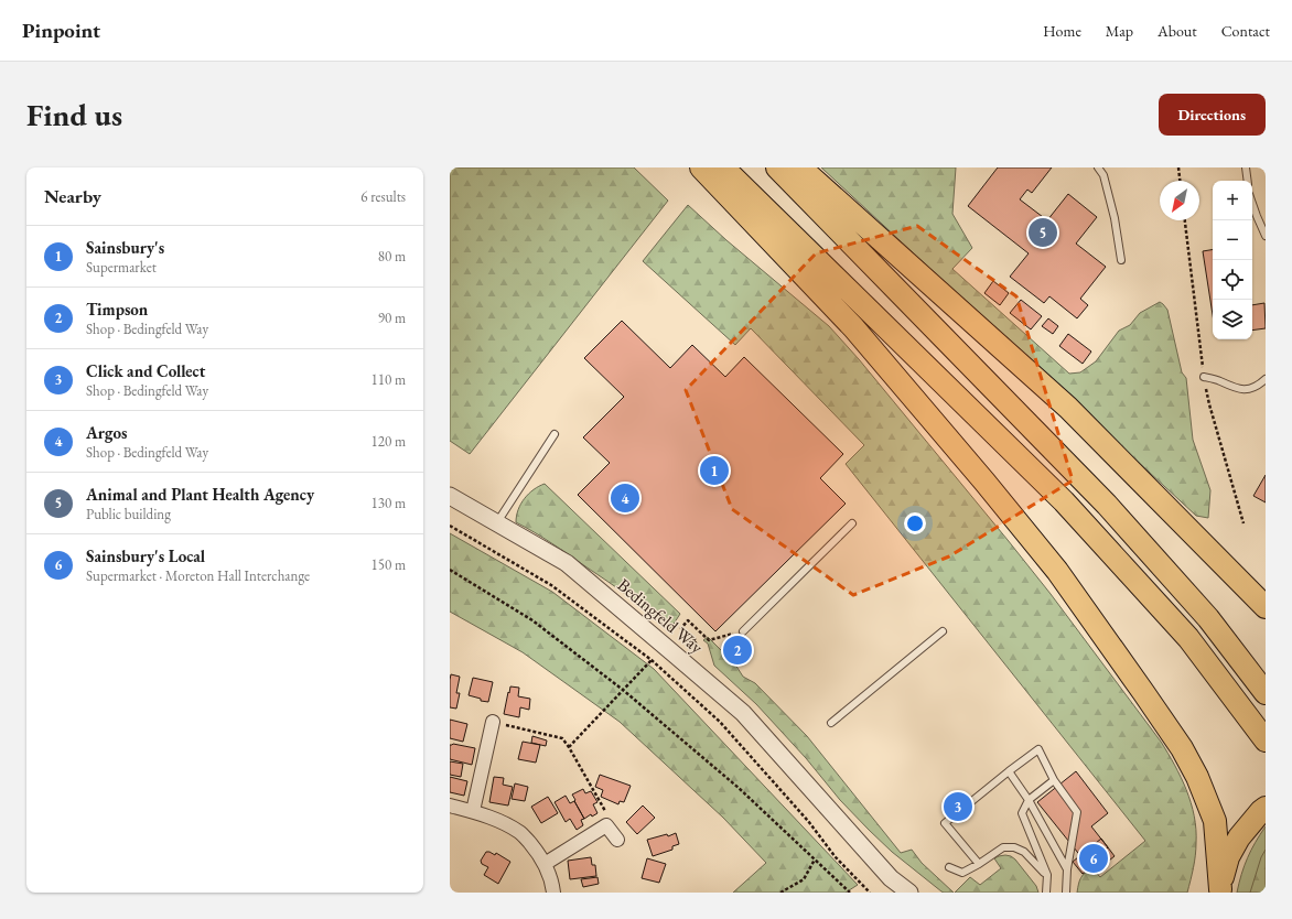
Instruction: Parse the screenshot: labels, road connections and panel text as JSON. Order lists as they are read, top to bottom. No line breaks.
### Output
{"streets":{"street":["Bedingfeld Way"]},"north":"bottom left","page":{"header":"Pinpoint","nav":["Home","Map","About","Contact"],"buttons":"Directions","title":"Find us","heading":["Nearby","6 results"],"map_buttons":["+","−"],"pins":["5","1","4","2","3","6"],"list":[{"mark":"1","name":"Sainsbury's","note":"Supermarket","value":"80 m"},{"mark":"2","name":"Timpson","note":"Shop · Bedingfeld Way","value":"90 m"},{"mark":"3","name":"Click and Collect","note":"Shop · Bedingfeld Way","value":"110 m"},{"mark":"4","name":"Argos","note":"Shop · Bedingfeld Way","value":"120 m"},{"mark":"5","name":"Animal and Plant Health Agency","note":"Public building","value":"130 m"},{"mark":"6","name":"Sainsbury's Local","note":"Supermarket · Moreton Hall Interchange","value":"150 m"}]}}
